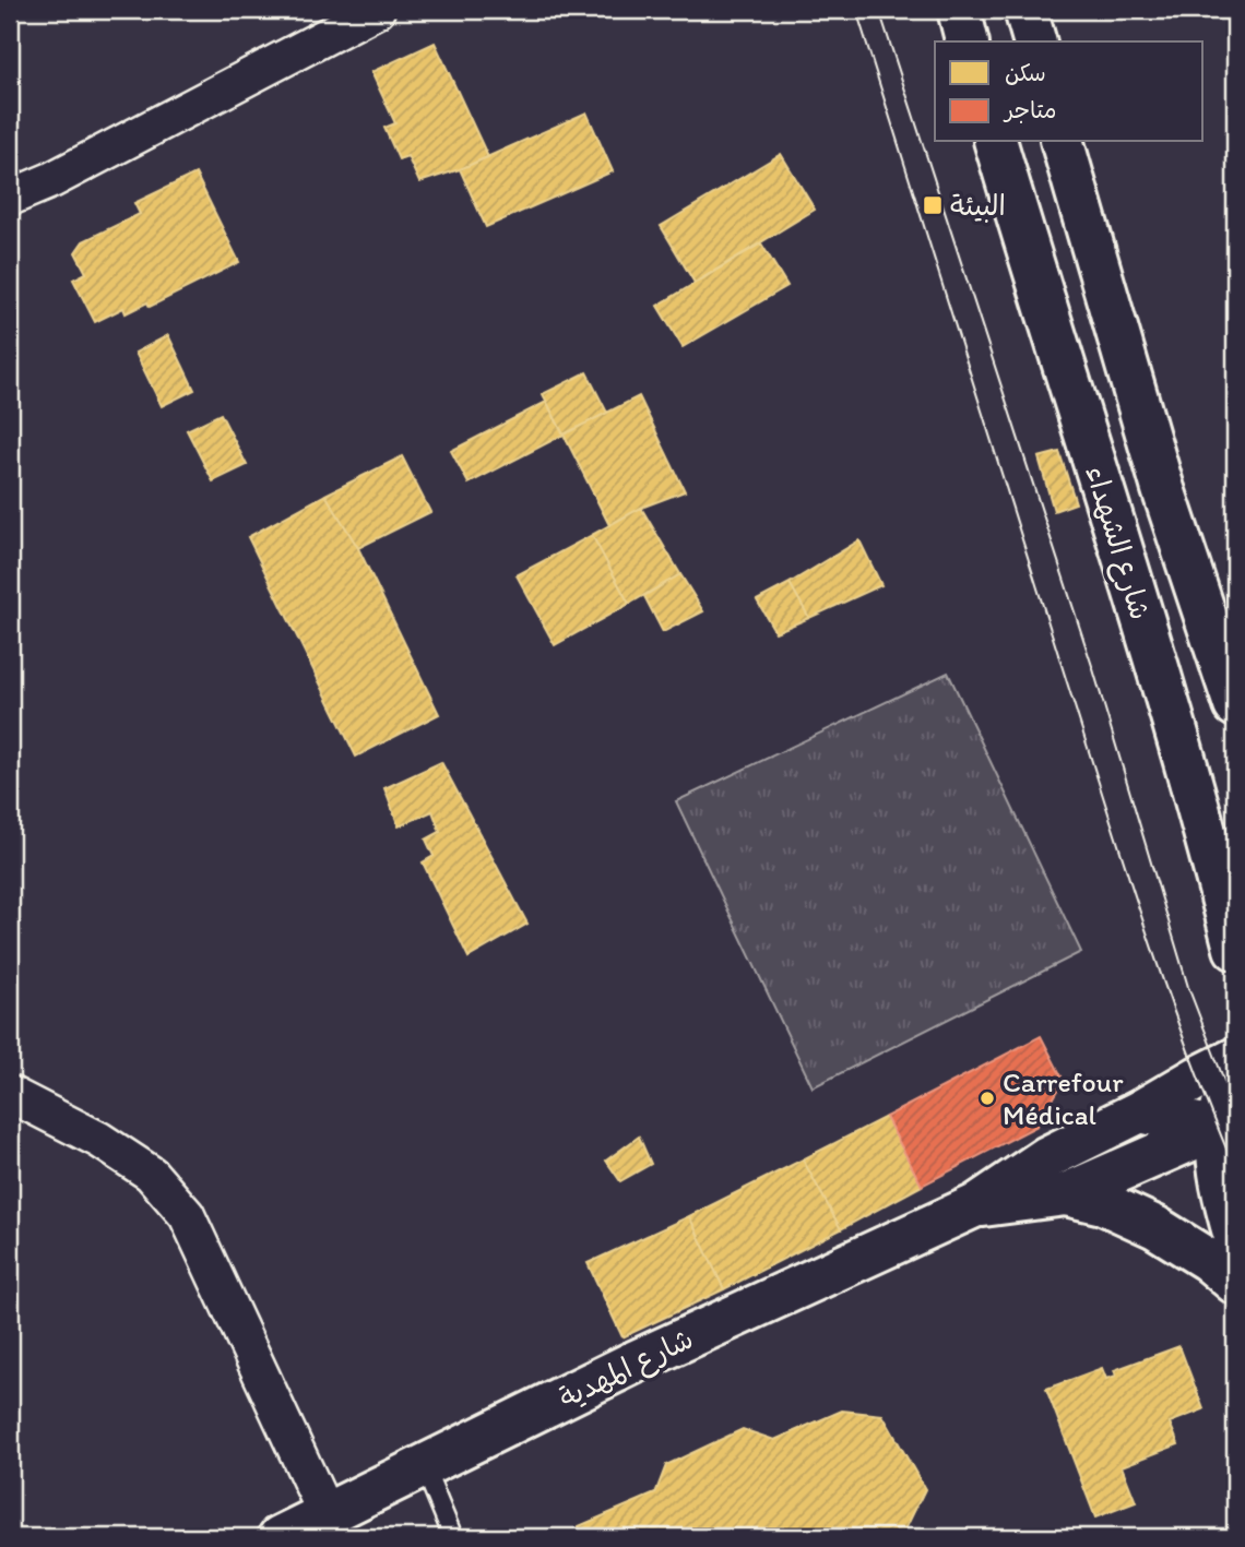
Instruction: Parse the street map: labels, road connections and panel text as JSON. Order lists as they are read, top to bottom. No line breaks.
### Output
{"streets":{"main road":["شارع الشهداء","شارع المهدية"]},"places":{"transit":["البيئة"],"other":["Carrefour Médical"]},"legend":["سكن","متاجر"]}
